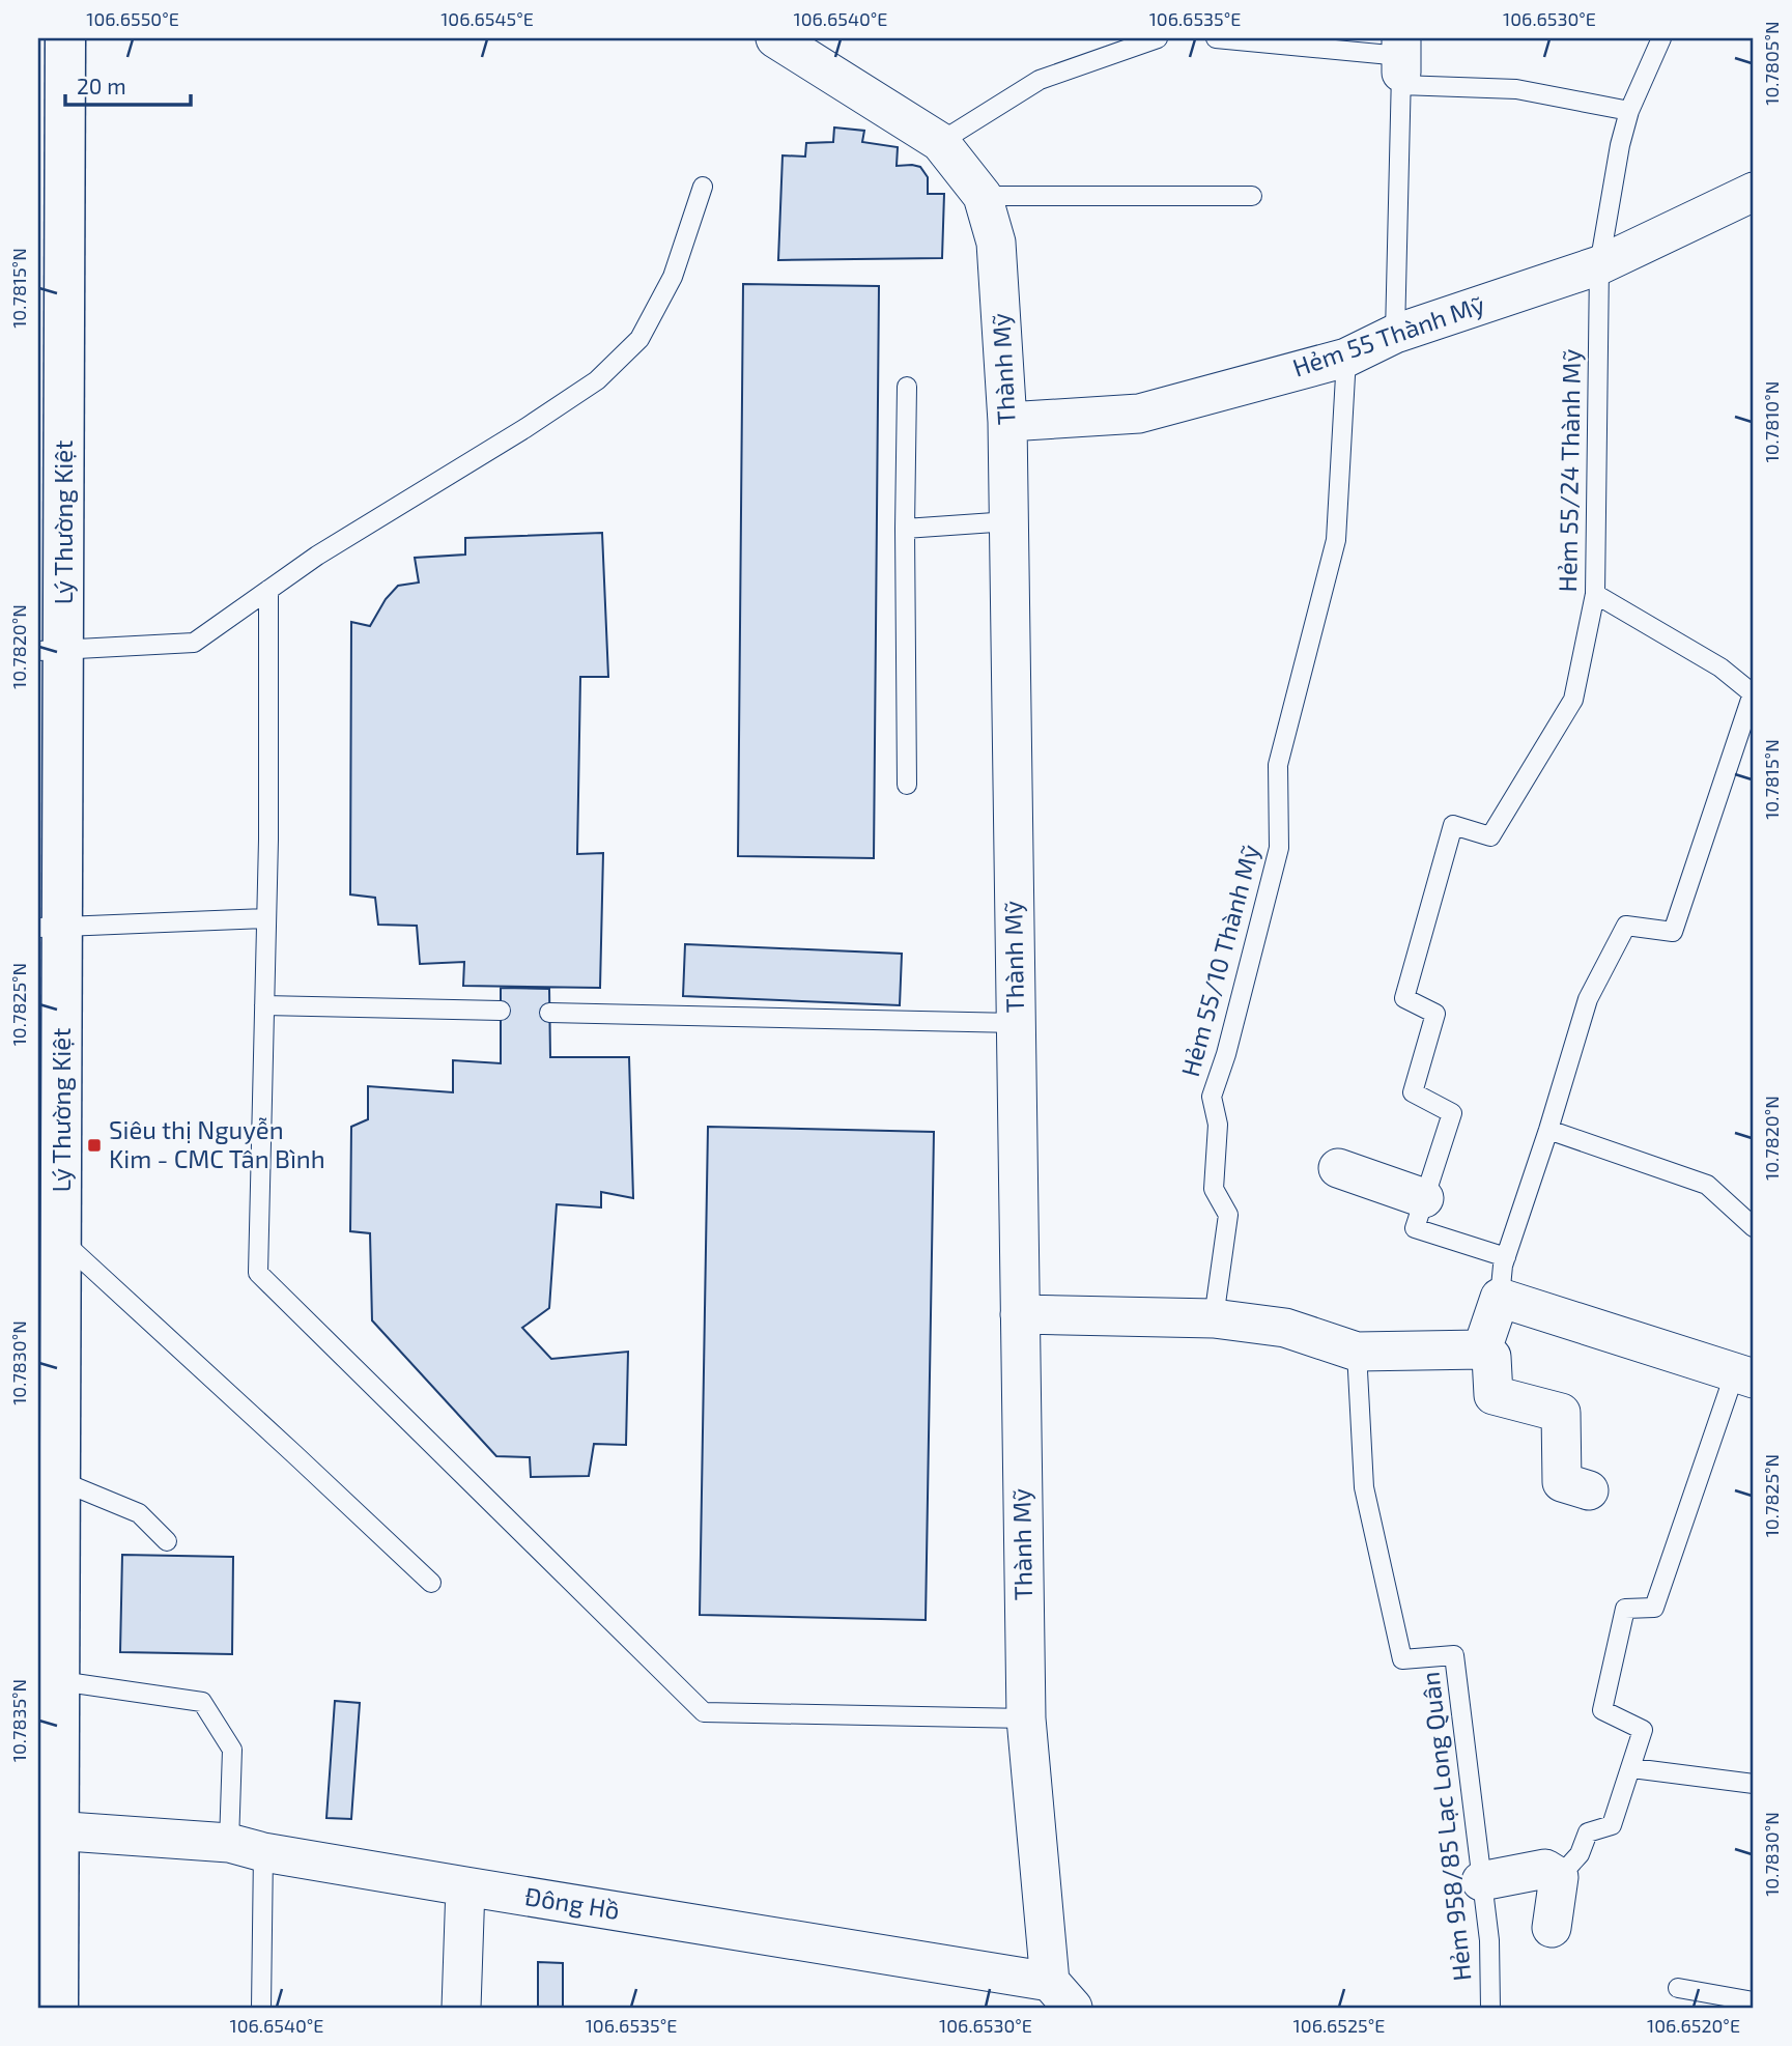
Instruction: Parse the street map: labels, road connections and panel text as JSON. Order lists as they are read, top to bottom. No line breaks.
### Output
{"streets":{"main road":["Lý Thường Kiệt"],"street":["Hẻm 55 Thành Mỹ","Thành Mỹ","Đông Hồ"],"lane":["Hẻm 55/24 Thành Mỹ","Hẻm 55/10 Thành Mỹ","Hẻm 958/85 Lạc Long Quân"]},"crossings":[["Hẻm 55 Thành Mỹ","Thành Mỹ"],["Hẻm 55 Thành Mỹ","Hẻm 55/24 Thành Mỹ"],["Hẻm 55 Thành Mỹ","Hẻm 55/10 Thành Mỹ"],["Thành Mỹ","Đông Hồ"],["Lý Thường Kiệt","Đông Hồ"]],"places":{"transit":["Siêu thị Nguyễn Kim - CMC Tân Bình"]},"scale_bar":"20 m","coordinates":["106.6550°E","106.6545°E","106.6540°E","106.6535°E","106.6530°E","10.7805°N","10.7815°N","10.7810°N","10.7820°N","10.7825°N","10.7830°N","10.7835°N","106.6525°E","106.6520°E"]}
